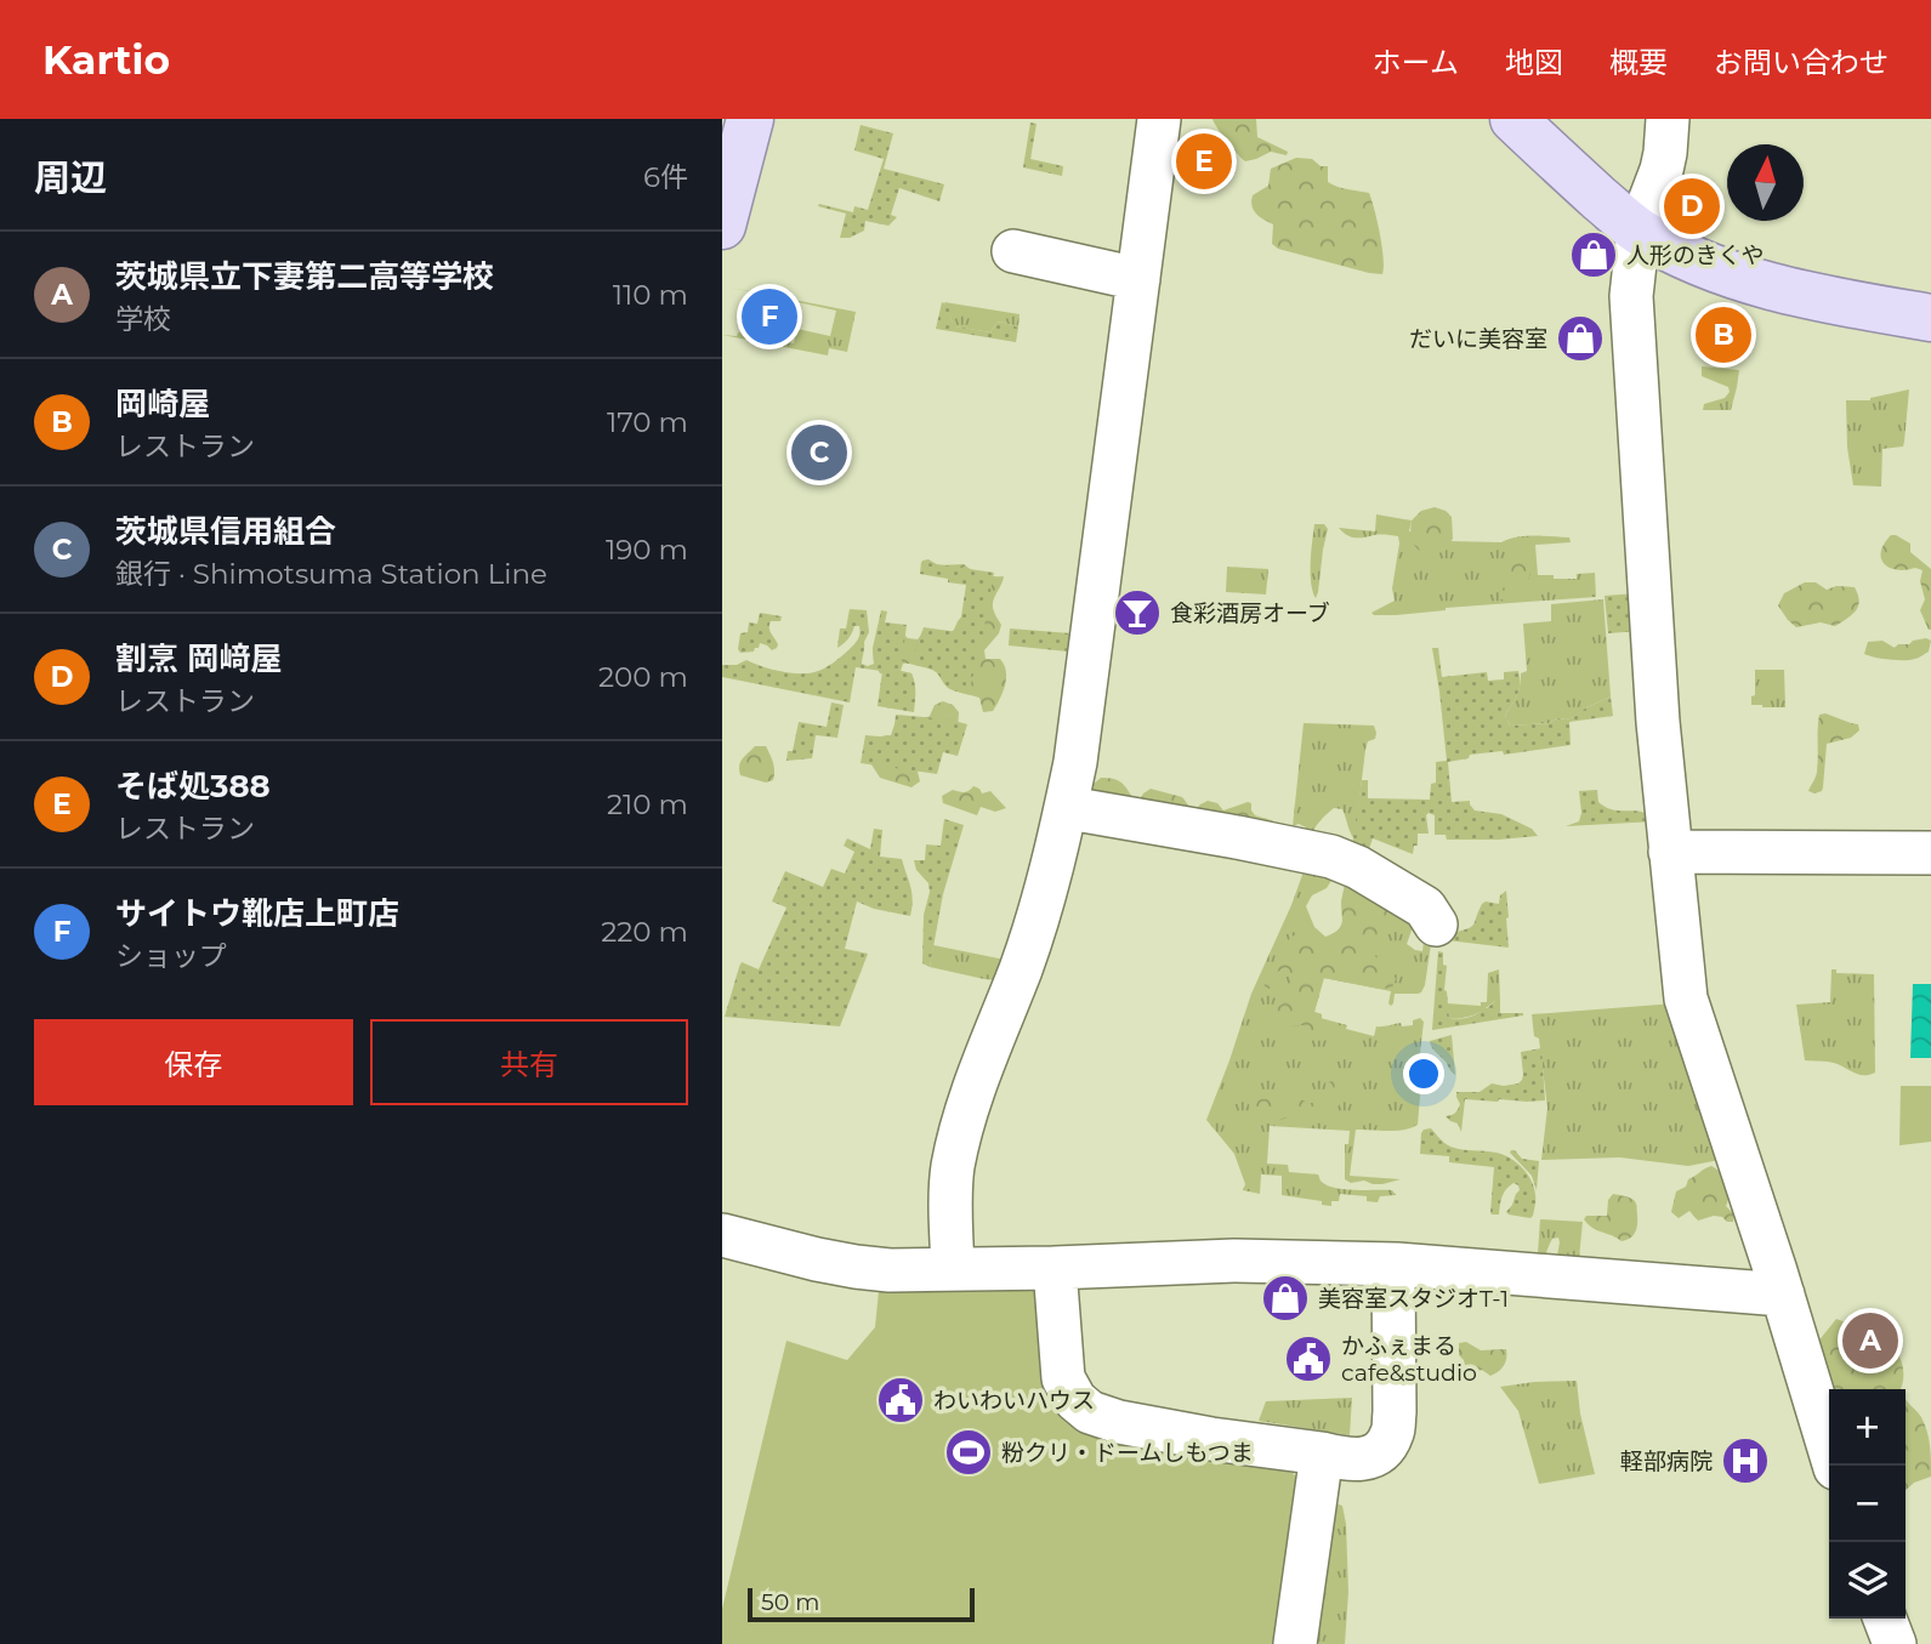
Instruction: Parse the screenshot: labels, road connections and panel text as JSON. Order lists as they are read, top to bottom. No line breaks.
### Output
{"places":{"shop":["人形のきくや","だいに美容室","美容室スタジオT-1"],"bar":["食彩酒房オーブ"],"public building":["かふぇまる cafe&studio","わいわいハウス"],"sports":["粉クリ・ドームしもつま"],"hospital":["軽部病院"]},"scale_bar":"50 m","north":"top","page":{"header":"Kartio","nav":["ホーム","地図","概要","お問い合わせ"],"heading":["周辺","6件"],"pins":["E","D","F","B","C","A"],"list":[{"mark":"A","name":"茨城県立下妻第二高等学校","note":"学校","value":"110 m"},{"mark":"B","name":"岡崎屋","note":"レストラン","value":"170 m"},{"mark":"C","name":"茨城県信用組合","note":"銀行 · Shimotsuma Station Line","value":"190 m"},{"mark":"D","name":"割烹 岡﨑屋","note":"レストラン","value":"200 m"},{"mark":"E","name":"そば処388","note":"レストラン","value":"210 m"},{"mark":"F","name":"サイトウ靴店上町店","note":"ショップ","value":"220 m"}],"buttons":["保存","共有"],"map_buttons":["+","−"],"scale":"50 m"}}
